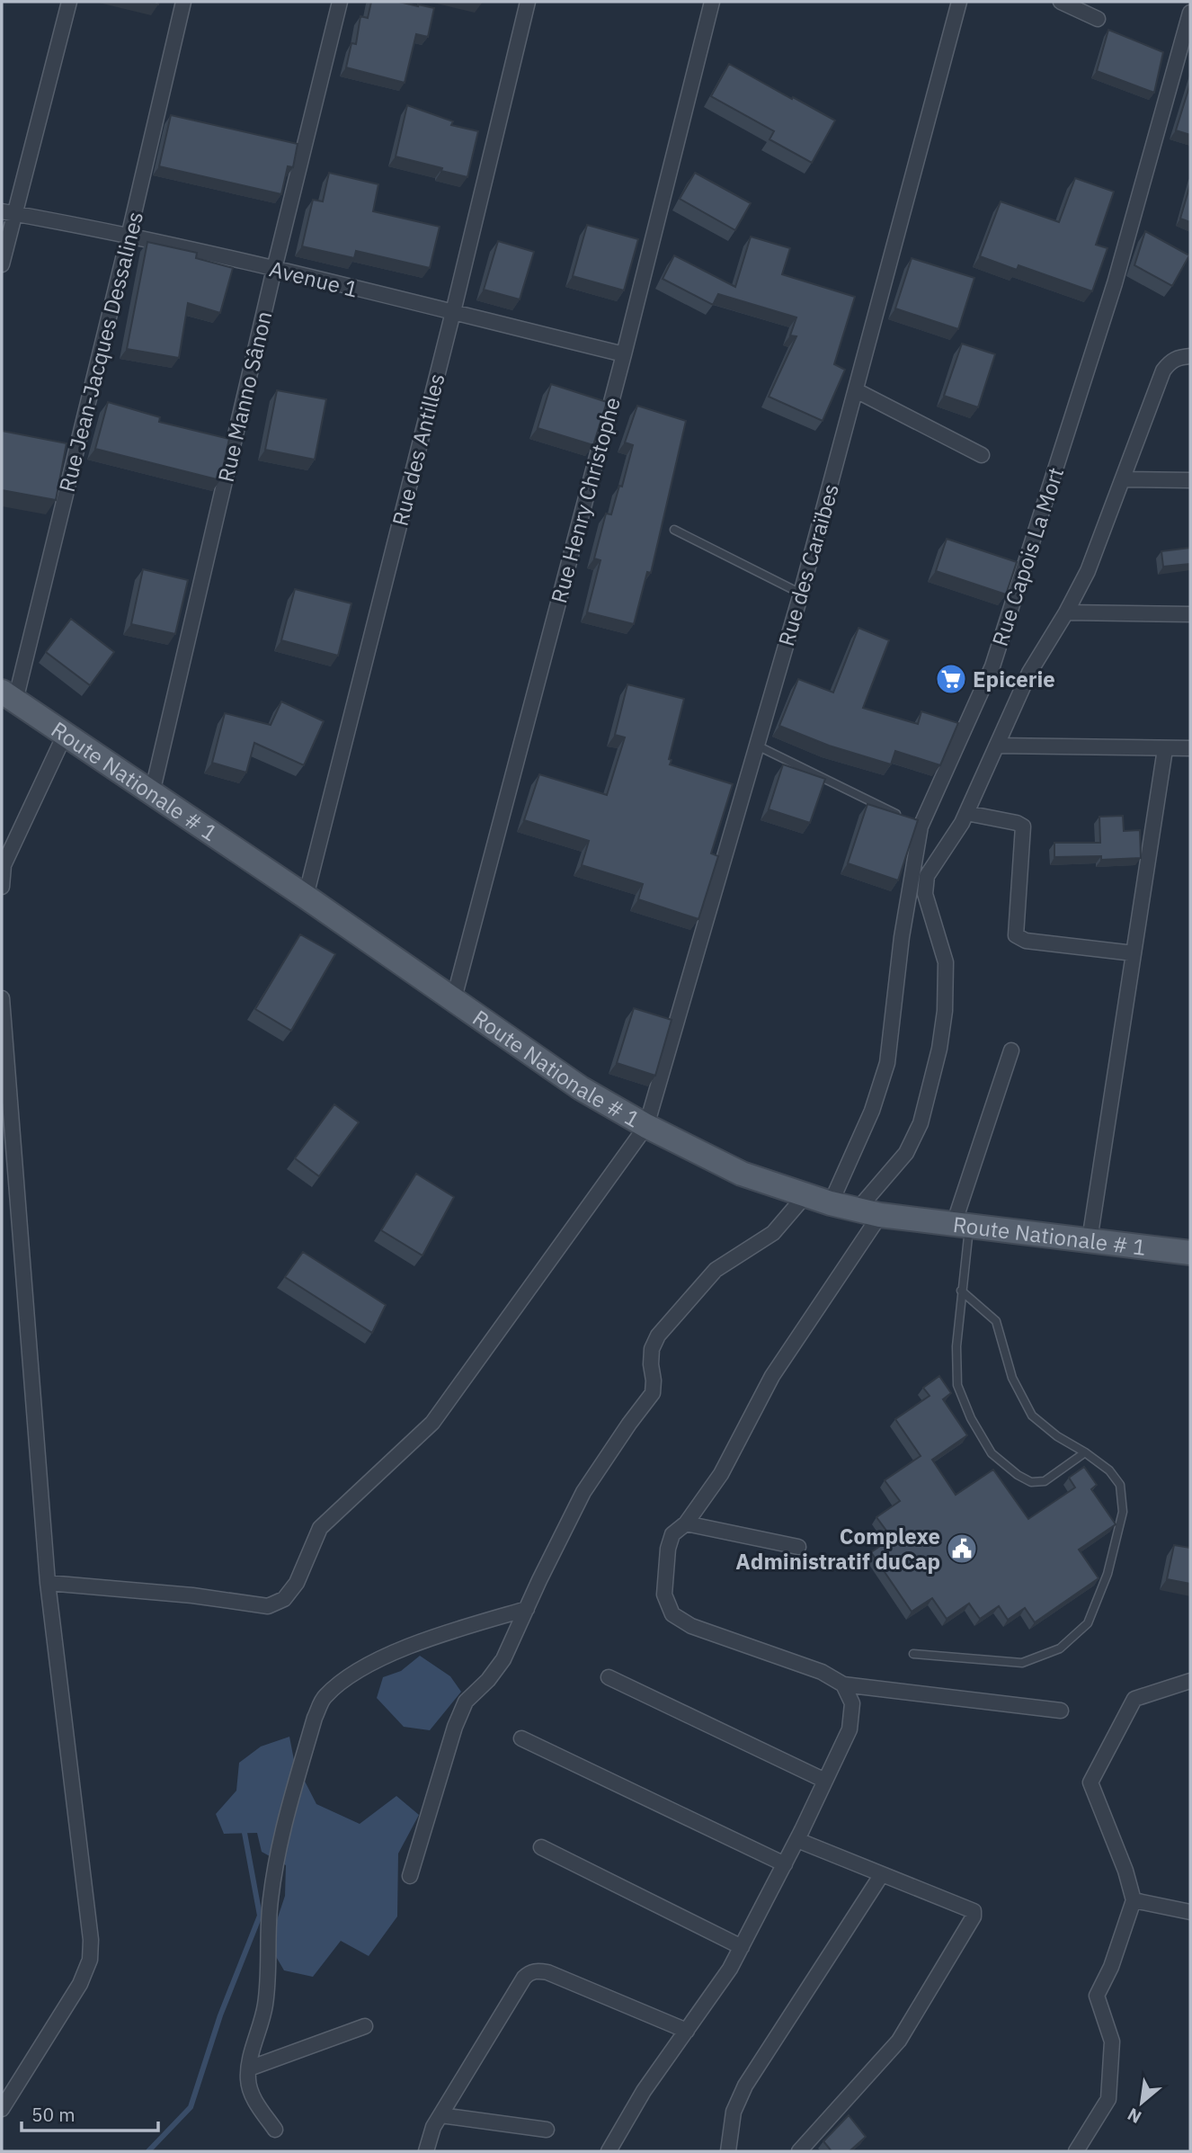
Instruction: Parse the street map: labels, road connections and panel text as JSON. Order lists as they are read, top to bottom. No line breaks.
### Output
{"streets":{"main road":["Route Nationale # 1"],"street":["Avenue 1","Rue Jean-Jacques Dessalines","Rue Manno Sânon","Rue des Antilles","Rue Henry Christophe","Rue Capois La Mort","Rue des Caraïbes"]},"crossings":[["Avenue 1","Rue Jean-Jacques Dessalines"],["Avenue 1","Rue Manno Sânon"],["Avenue 1","Rue des Antilles"],["Avenue 1","Rue Henry Christophe"],["Rue Jean-Jacques Dessalines","Route Nationale # 1"],["Rue Manno Sânon","Route Nationale # 1"],["Rue des Antilles","Route Nationale # 1"],["Rue Henry Christophe","Route Nationale # 1"],["Rue Capois La Mort","Route Nationale # 1"],["Rue des Caraïbes","Route Nationale # 1"]],"places":{"supermarket":["Epicerie"],"public building":["Complexe Administratif duCap"]},"scale_bar":"50 m","north":"bottom left"}
